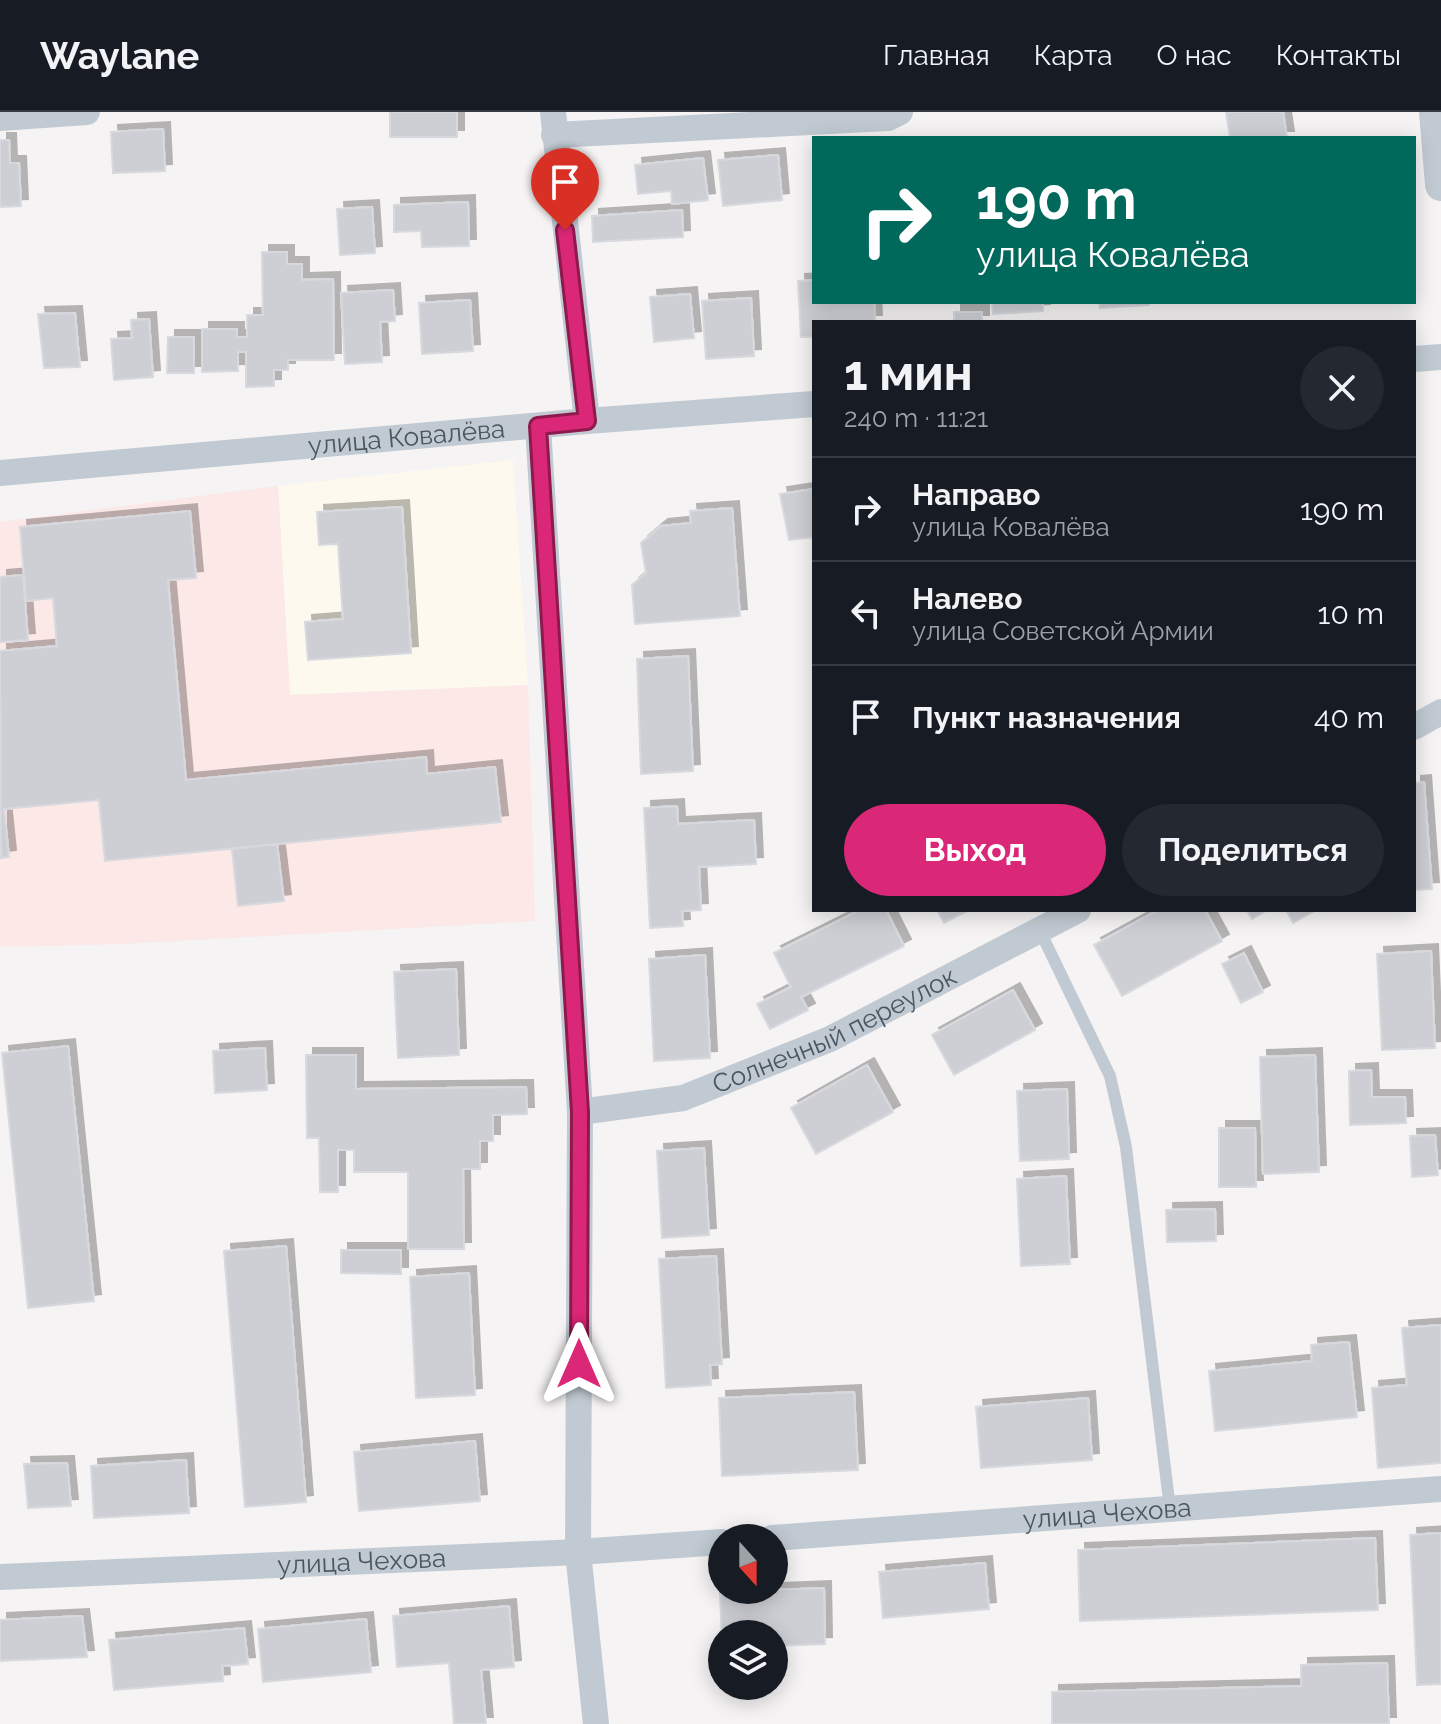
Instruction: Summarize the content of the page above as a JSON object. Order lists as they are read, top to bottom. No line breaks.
{"streets":{"street":["улица Ковалёва","Солнечный переулок","улица Чехова"]},"north":"bottom","page":{"header":"Waylane","nav":["Главная","Карта","О нас","Контакты"],"turn":["190 m","улица Ковалёва"],"heading":["1 мин","240 m · 11:21"],"list":[{"name":"Направо","note":"улица Ковалёва","value":"190 m"},{"name":"Налево","note":"улица Советской Армии","value":"10 m"},{"name":"Пункт назначения","value":"40 m"}],"buttons":["Выход","Поделиться"]}}
